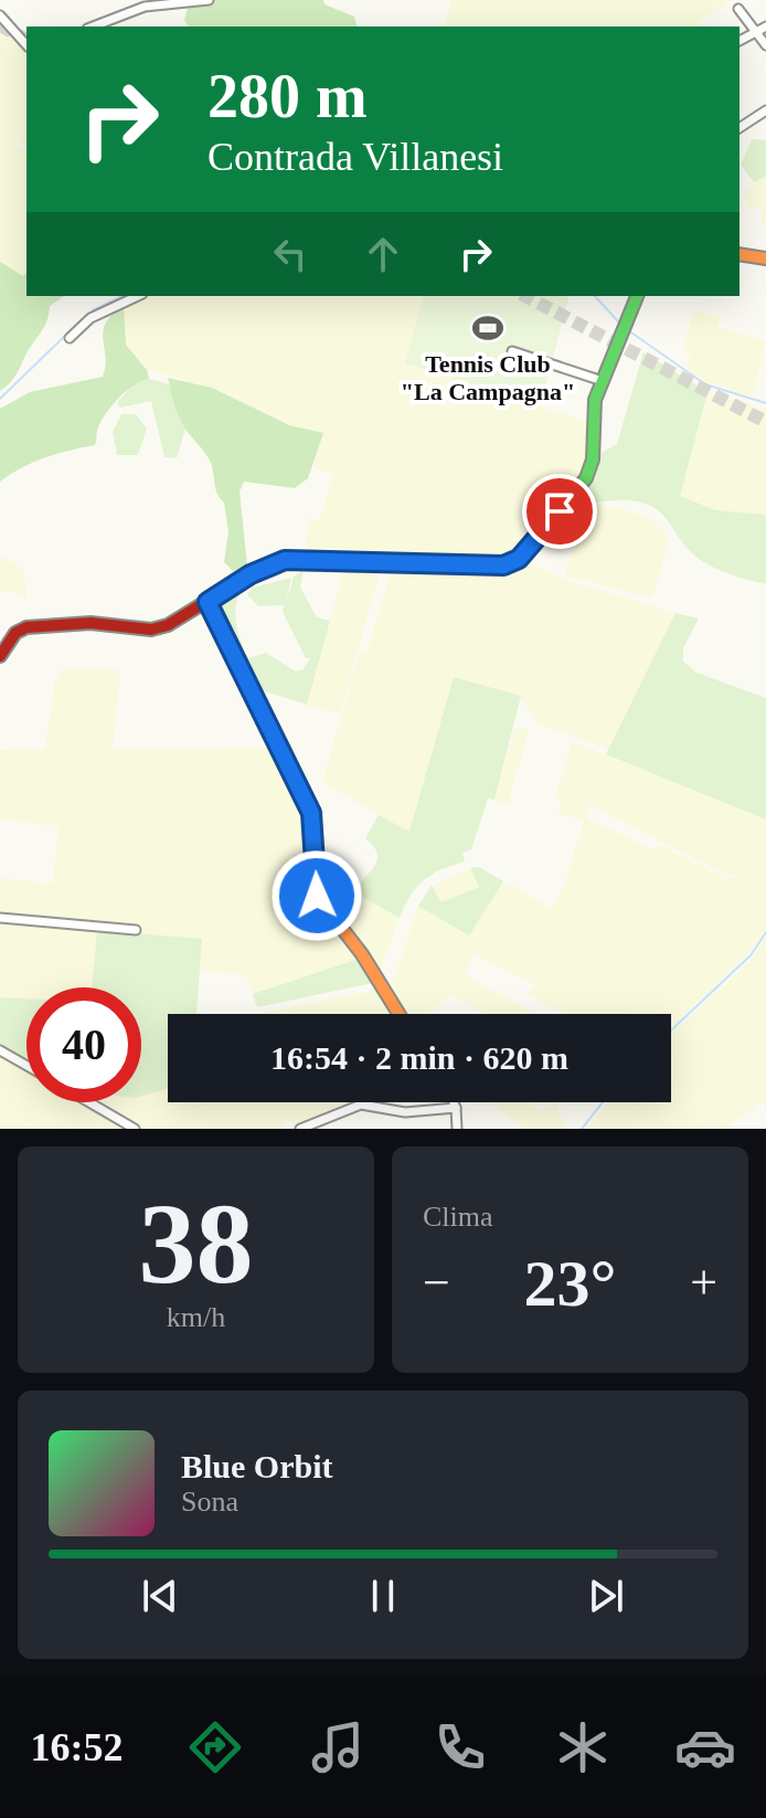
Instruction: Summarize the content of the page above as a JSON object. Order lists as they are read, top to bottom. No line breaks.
{"places":{"sports":["Tennis Club \"La Campagna\""]},"page":{"turn":["280 m","Contrada Villanesi"],"limit":"40","trip":"16:54 · 2 min · 620 m","tile":[["38","km/h"],"Clima"],"heat":["−","23°","+"],"song":["Blue Orbit","Sona"],"tabs":"16:52"}}
